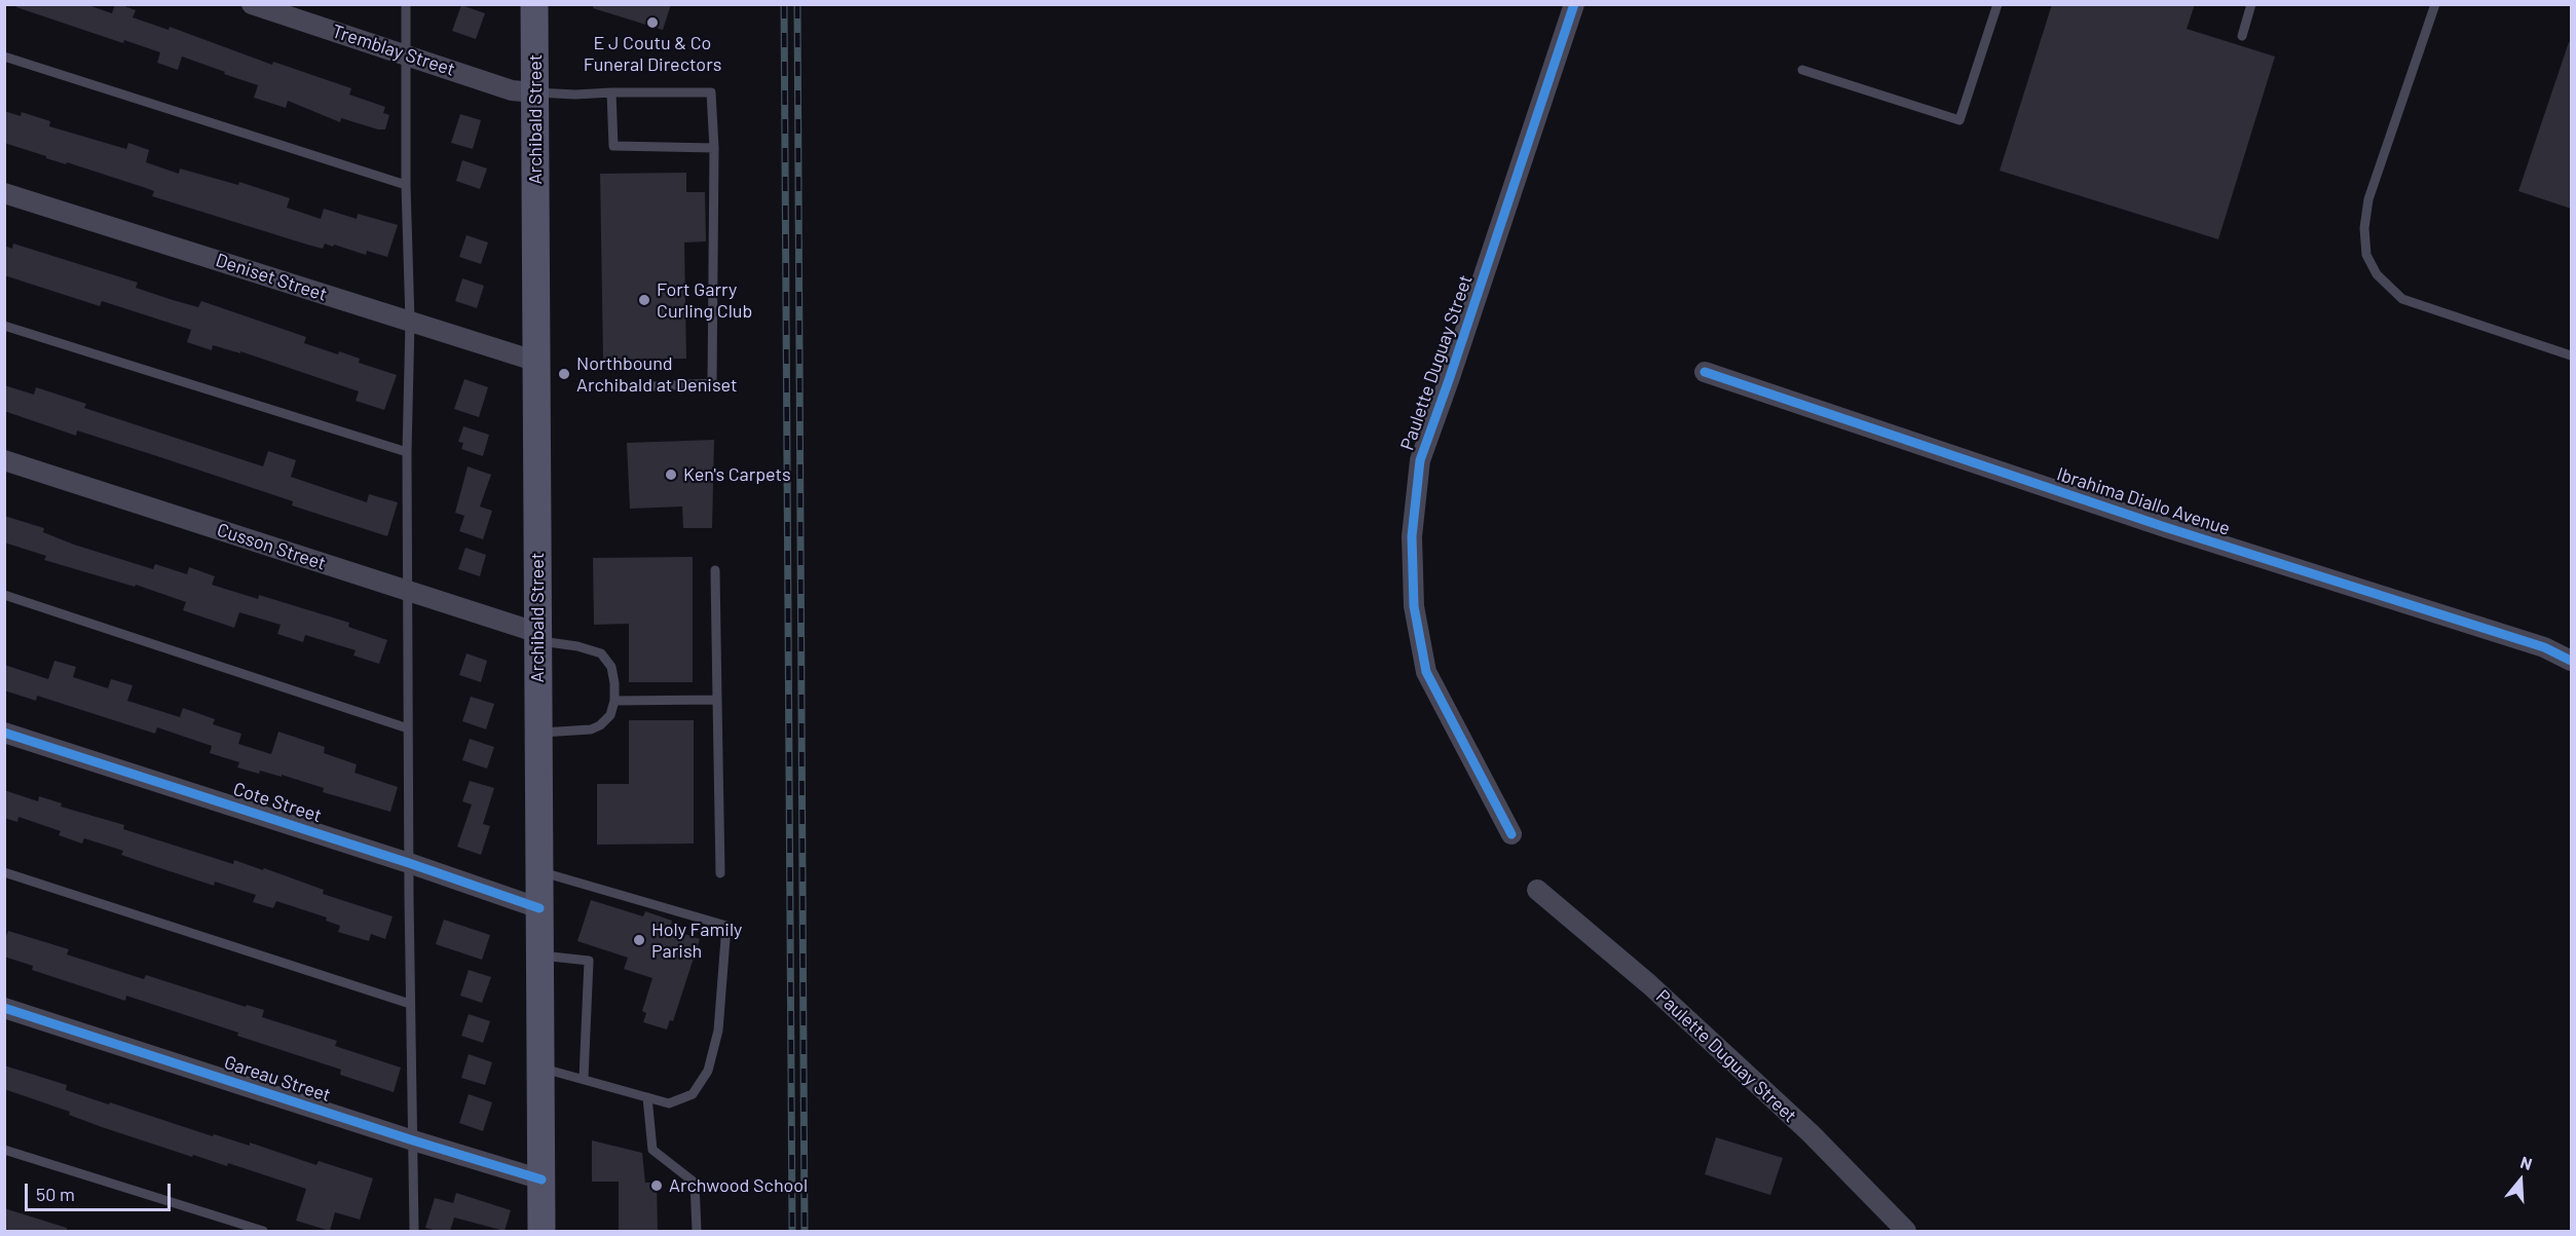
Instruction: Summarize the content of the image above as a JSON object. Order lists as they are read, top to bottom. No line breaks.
{"streets":{"main road":["Archibald Street"],"street":["Tremblay Street","Deniset Street","Paulette Duguay Street","Ibrahima Diallo Avenue","Cusson Street","Cote Street","Gareau Street"]},"crossings":[["Tremblay Street","Archibald Street"],["Archibald Street","Deniset Street"],["Archibald Street","Cusson Street"],["Archibald Street","Cote Street"],["Archibald Street","Gareau Street"]],"places":["E J Coutu & Co Funeral Directors","Fort Garry Curling Club","Northbound Archibald at Deniset","Ken's Carpets","Holy Family Parish","Archwood School"],"scale_bar":"50 m","north":"top"}
